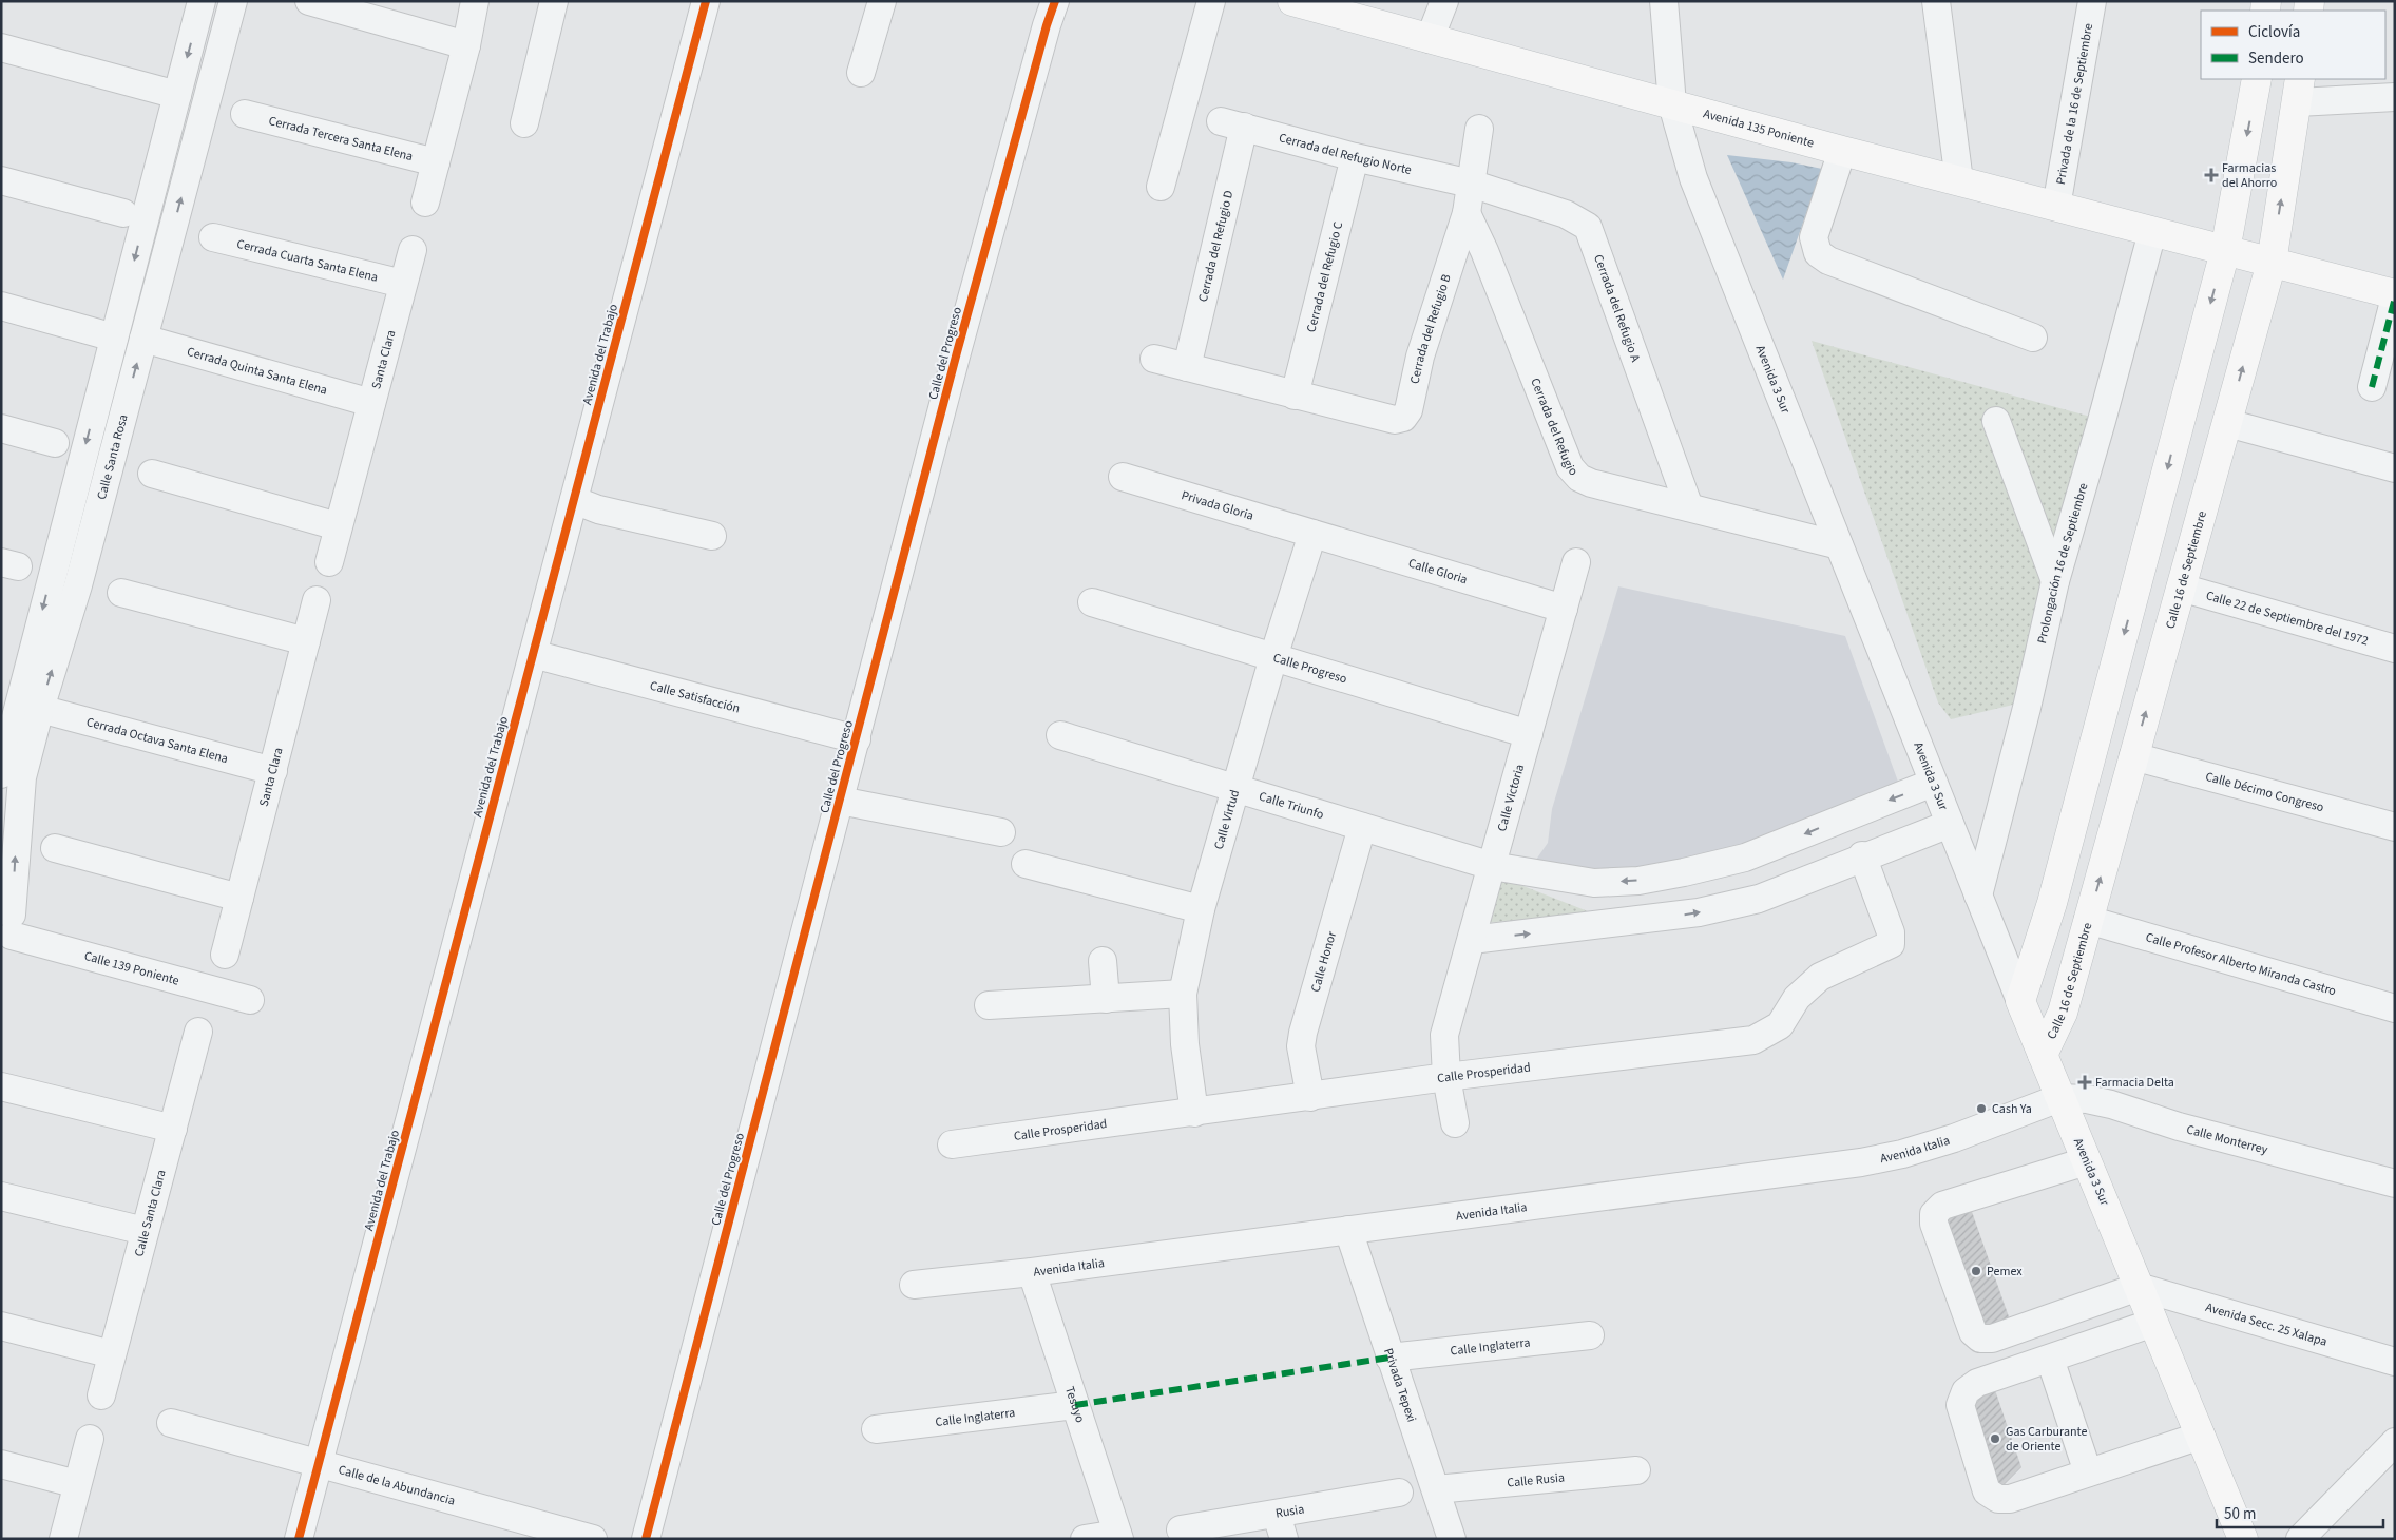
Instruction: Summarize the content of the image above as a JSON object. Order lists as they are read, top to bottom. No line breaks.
{"streets":{"main road":["Avenida 135 Poniente","Avenida 3 Sur","Calle 16 de Septiembre"],"street":["Privada de la 16 de Septiembre","Cerrada Tercera Santa Elena","Cerrada del Refugio Norte","Cerrada del Refugio D","Cerrada Cuarta Santa Elena","Cerrada del Refugio C","Cerrada del Refugio A","Cerrada del Refugio B","Calle del Progreso","Avenida del Trabajo","Santa Clara","Cerrada Quinta Santa Elena","Cerrada del Refugio","Calle Santa Rosa","Privada Gloria","Prolongación 16 de Septiembre","Calle Gloria","Calle 22 de Septiembre del 1972","Calle Progreso","Calle Satisfacción","Cerrada Octava Santa Elena","Calle Décimo Congreso","Calle Victoria","Calle Triunfo","Calle Virtud","Calle Honor","Calle Profesor Alberto Miranda Castro","Calle 139 Poniente","Calle Prosperidad","Calle Monterrey","Avenida Italia","Calle Santa Clara","Avenida Secc. 25 Xalapa","Calle Inglaterra","Privada Tepexi","Tesuyo","Calle Rusia","Calle de la Abundancia","Rusia"]},"crossings":[["Privada de la 16 de Septiembre","Avenida 135 Poniente"],["Avenida 135 Poniente","Avenida 3 Sur"],["Avenida 135 Poniente","Prolongación 16 de Septiembre"],["Avenida 135 Poniente","Calle 16 de Septiembre"],["Cerrada del Refugio Norte","Cerrada del Refugio D"],["Cerrada del Refugio Norte","Cerrada del Refugio C"],["Cerrada del Refugio Norte","Cerrada del Refugio A"],["Cerrada del Refugio Norte","Cerrada del Refugio B"],["Cerrada Cuarta Santa Elena","Santa Clara"],["Cerrada del Refugio C","Cerrada del Refugio B"],["Cerrada del Refugio A","Cerrada del Refugio B"],["Cerrada del Refugio A","Cerrada del Refugio"],["Cerrada del Refugio B","Cerrada del Refugio"],["Calle del Progreso","Calle Satisfacción"],["Avenida del Trabajo","Calle Satisfacción"],["Avenida del Trabajo","Calle de la Abundancia"],["Santa Clara","Cerrada Quinta Santa Elena"],["Santa Clara","Cerrada Octava Santa Elena"],["Cerrada Quinta Santa Elena","Calle Santa Rosa"],["Avenida 3 Sur","Cerrada del Refugio"],["Avenida 3 Sur","Prolongación 16 de Septiembre"],["Avenida 3 Sur","Calle 16 de Septiembre"],["Avenida 3 Sur","Calle Triunfo"],["Avenida 3 Sur","Calle Monterrey"],["Avenida 3 Sur","Avenida Italia"],["Avenida 3 Sur","Avenida Secc. 25 Xalapa"],["Calle Santa Rosa","Cerrada Octava Santa Elena"],["Calle Santa Rosa","Calle 139 Poniente"],["Privada Gloria","Calle Gloria"],["Privada Gloria","Calle Virtud"],["Calle 16 de Septiembre","Calle 22 de Septiembre del 1972"],["Calle 16 de Septiembre","Calle Décimo Congreso"],["Calle 16 de Septiembre","Calle Profesor Alberto Miranda Castro"],["Calle Gloria","Calle Victoria"],["Calle Gloria","Calle Virtud"],["Calle Progreso","Calle Victoria"],["Calle Progreso","Calle Virtud"],["Calle Victoria","Calle Triunfo"],["Calle Victoria","Calle Prosperidad"],["Calle Triunfo","Calle Virtud"],["Calle Triunfo","Calle Honor"],["Calle Virtud","Calle Prosperidad"],["Calle Honor","Calle Prosperidad"],["Calle Monterrey","Avenida Italia"],["Avenida Italia","Privada Tepexi"],["Avenida Italia","Tesuyo"],["Calle Inglaterra","Privada Tepexi"],["Calle Inglaterra","Tesuyo"],["Privada Tepexi","Calle Rusia"]],"places":{"health":["Farmacias del Ahorro","Farmacia Delta"],"other":["Cash Ya","Pemex","Gas Carburante de Oriente"]},"legend":["Ciclovía","Sendero"],"scale_bar":"50 m"}
